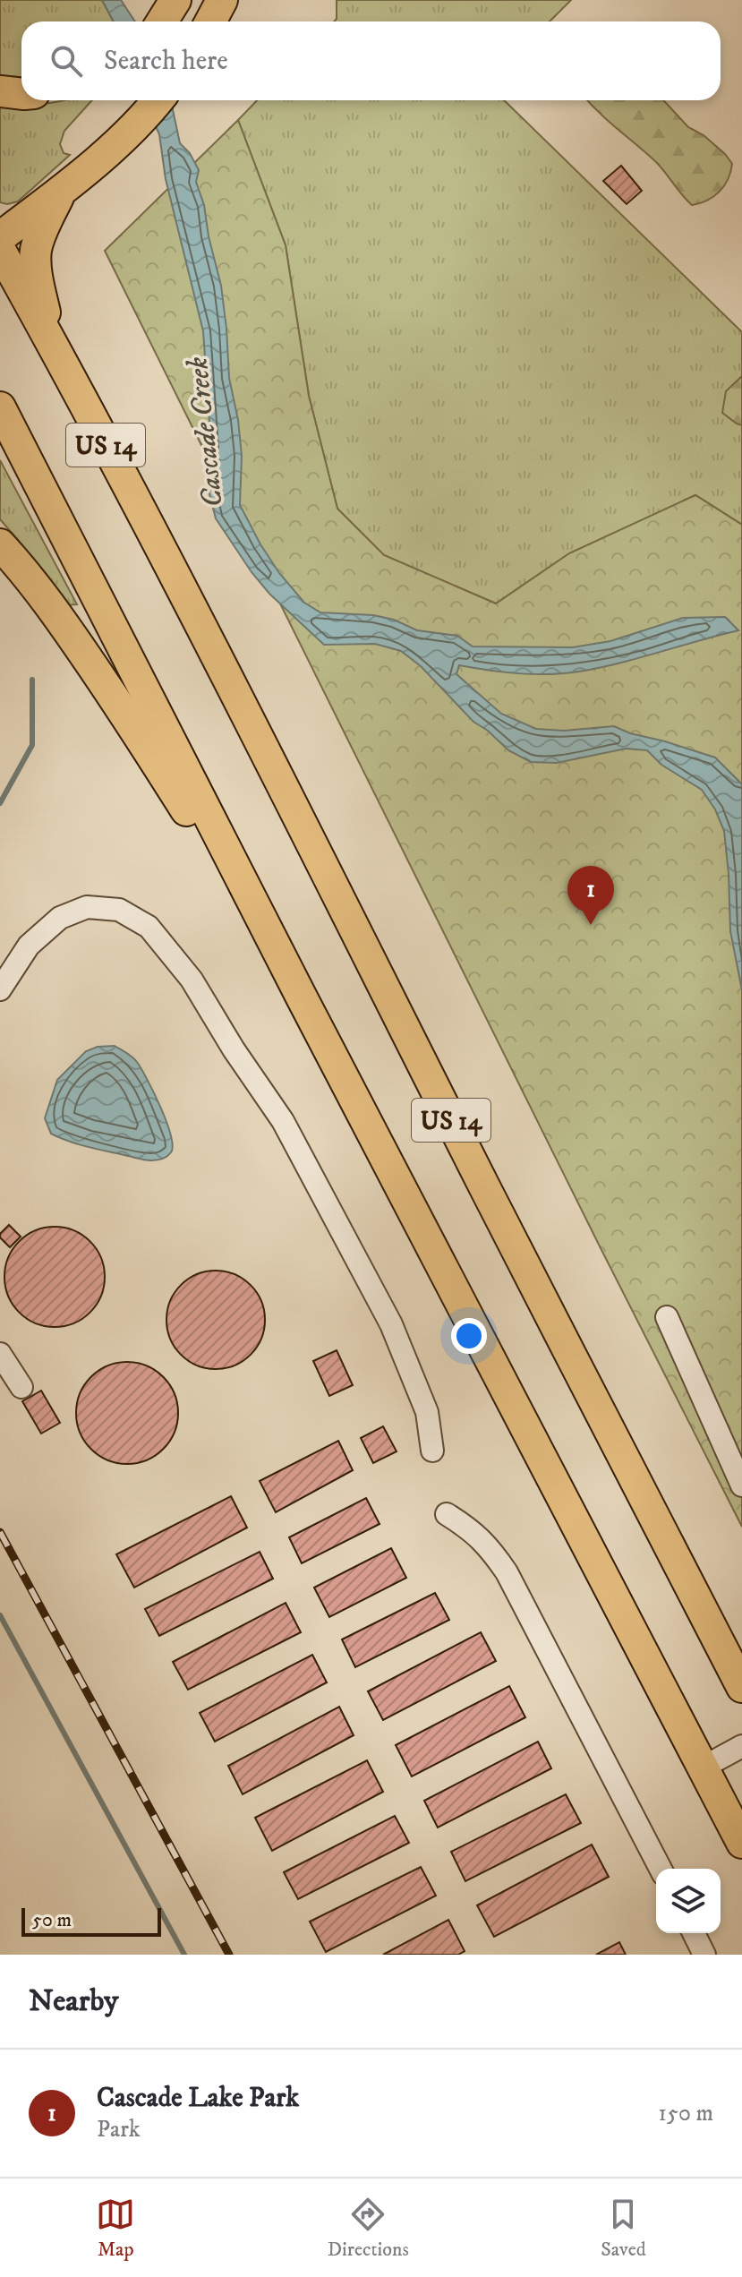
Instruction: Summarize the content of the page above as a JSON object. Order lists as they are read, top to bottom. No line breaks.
{"streets":{"highway":["US 14"]},"water":["Cascade Creek"],"scale_bar":"50 m","page":{"search":"Search here","pins":"1","scale":"50 m","heading":"Nearby","list":[{"mark":"1","name":"Cascade Lake Park","note":"Park","value":"150 m"}],"nav":["Map","Directions","Saved"]}}
